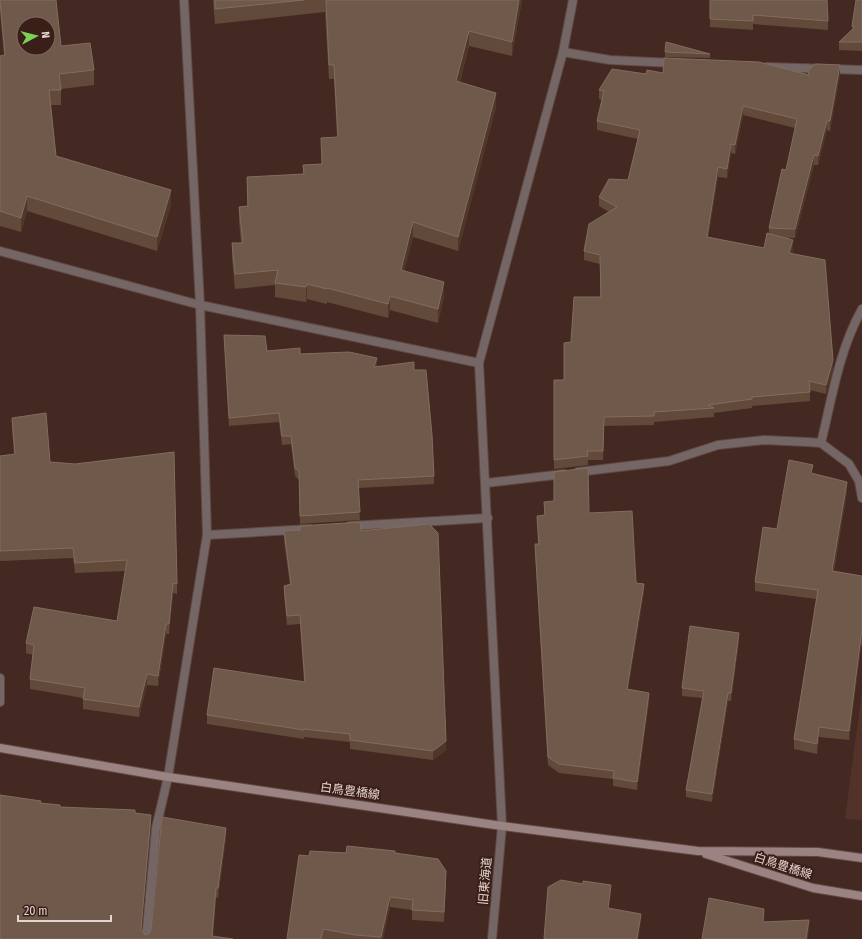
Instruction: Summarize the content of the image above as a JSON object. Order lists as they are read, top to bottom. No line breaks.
{"streets":{"main road":["白鳥豊橋線"],"street":["旧東海道"]},"crossings":[["白鳥豊橋線","旧東海道"]],"scale_bar":"20 m","north":"right"}
